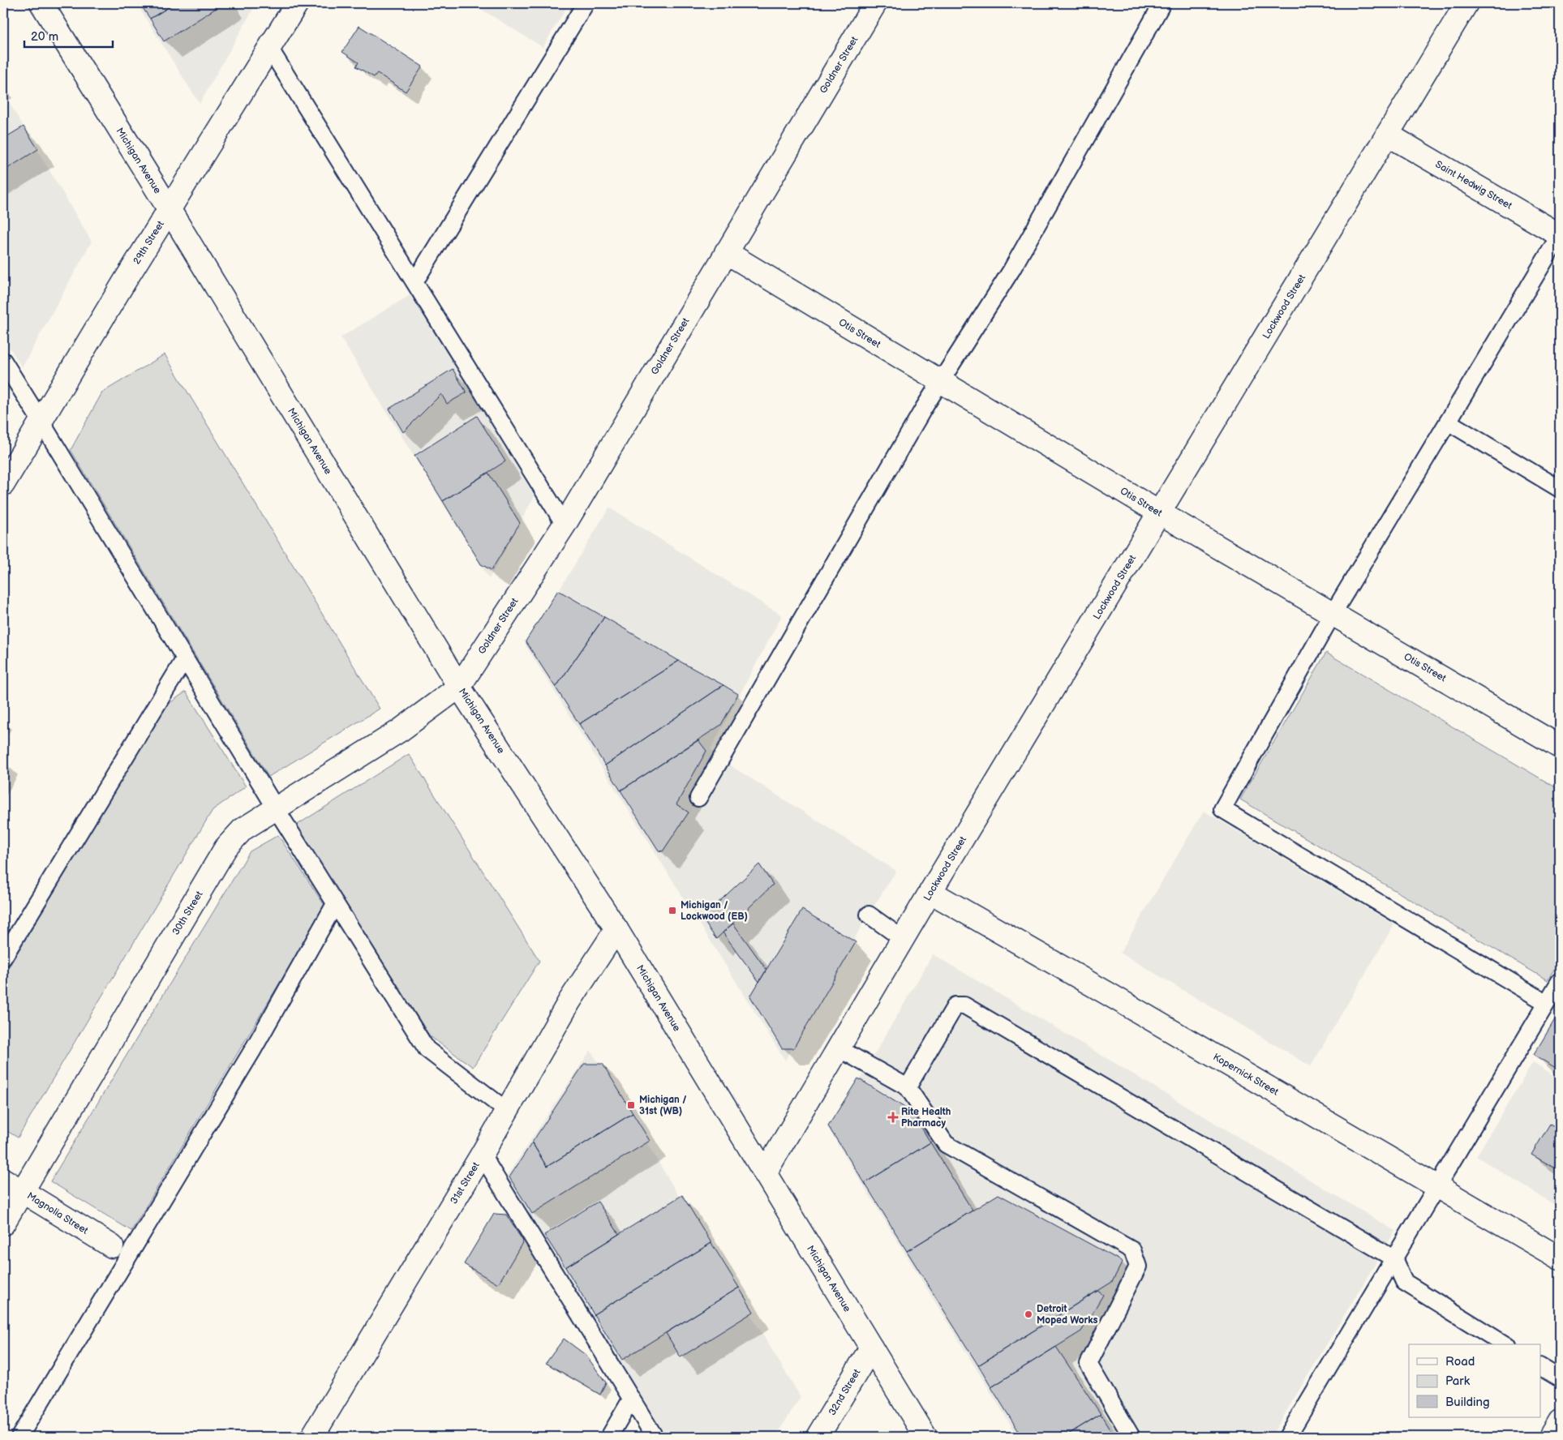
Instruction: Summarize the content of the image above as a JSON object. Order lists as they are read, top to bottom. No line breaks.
{"streets":{"street":["Goldner Street","Michigan Avenue","Saint Hedwig Street","29th Street","Lockwood Street","Otis Street","30th Street","Kopernick Street","31st Street","Magnolia Street","32nd Street"]},"crossings":[["Goldner Street","Michigan Avenue"],["Goldner Street","Otis Street"],["Goldner Street","30th Street"],["Michigan Avenue","29th Street"],["Michigan Avenue","Lockwood Street"],["Michigan Avenue","30th Street"],["Michigan Avenue","31st Street"],["Michigan Avenue","32nd Street"],["Saint Hedwig Street","Lockwood Street"],["Lockwood Street","Otis Street"],["Lockwood Street","Kopernick Street"],["30th Street","Magnolia Street"]],"places":{"transit":["Michigan / Lockwood (EB)","Michigan / 31st (WB)"],"health":["Rite Health Pharmacy"],"other":["Detroit Moped Works"]},"legend":["Road","Park","Building"],"scale_bar":"20 m"}
